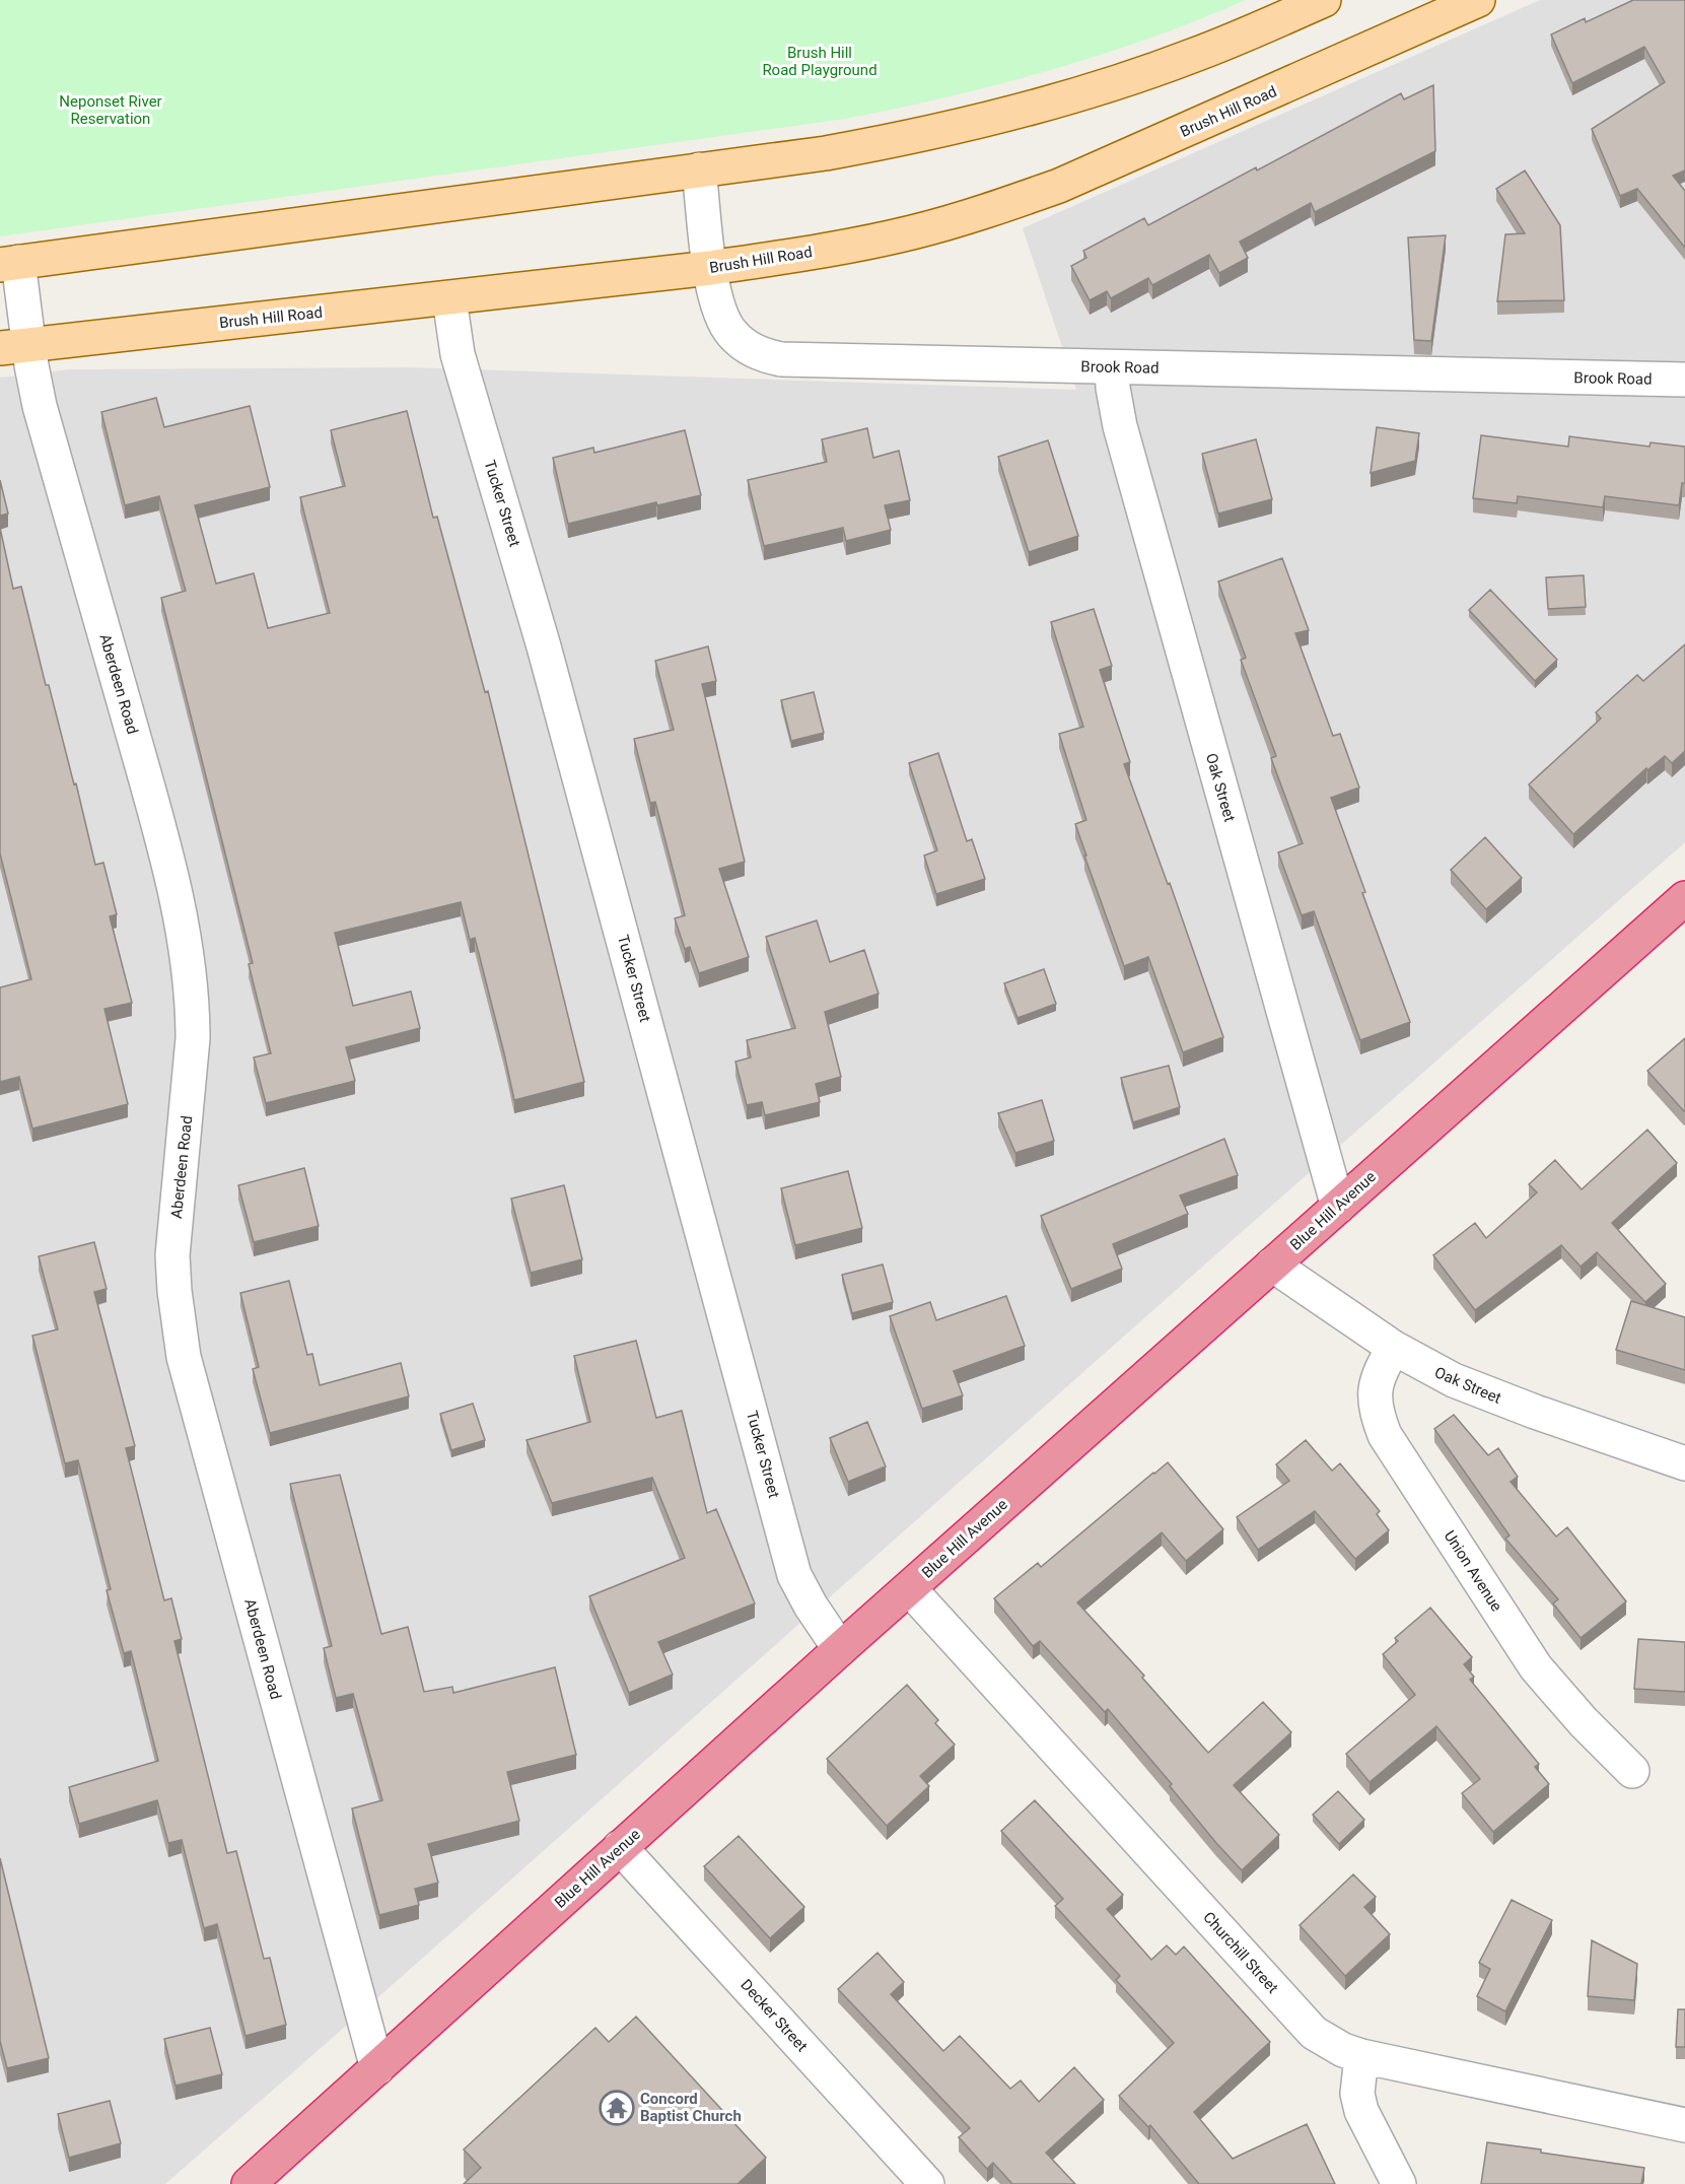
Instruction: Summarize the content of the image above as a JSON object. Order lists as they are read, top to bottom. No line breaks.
{"streets":{"highway":["Blue Hill Avenue"],"main road":["Brush Hill Road"],"street":["Brook Road","Tucker Street","Aberdeen Road","Oak Street","Union Avenue","Churchill Street","Decker Street"]},"crossings":[["Brush Hill Road","Brook Road"],["Brush Hill Road","Tucker Street"],["Brush Hill Road","Aberdeen Road"],["Brook Road","Oak Street"],["Tucker Street","Blue Hill Avenue"],["Aberdeen Road","Blue Hill Avenue"],["Oak Street","Blue Hill Avenue"],["Oak Street","Union Avenue"],["Blue Hill Avenue","Churchill Street"],["Blue Hill Avenue","Decker Street"]],"parks":["Brush Hill Road Playground","Neponset River Reservation"],"places":{"temple":["Concord Baptist Church"]}}
